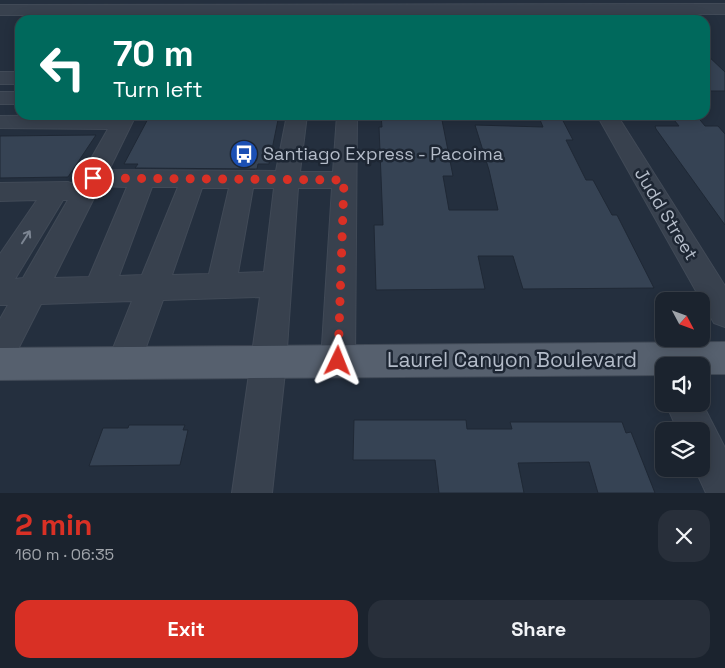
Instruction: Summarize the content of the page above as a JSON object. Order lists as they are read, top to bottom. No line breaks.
{"streets":{"main road":["Laurel Canyon Boulevard"],"street":["Judd Street"]},"places":{"bus stop":["Santiago Express - Pacoima"]},"north":"bottom right","page":{"turn":["70 m","Turn left"],"heading":["2 min","160 m · 06:35"],"buttons":["Exit","Share"]}}
